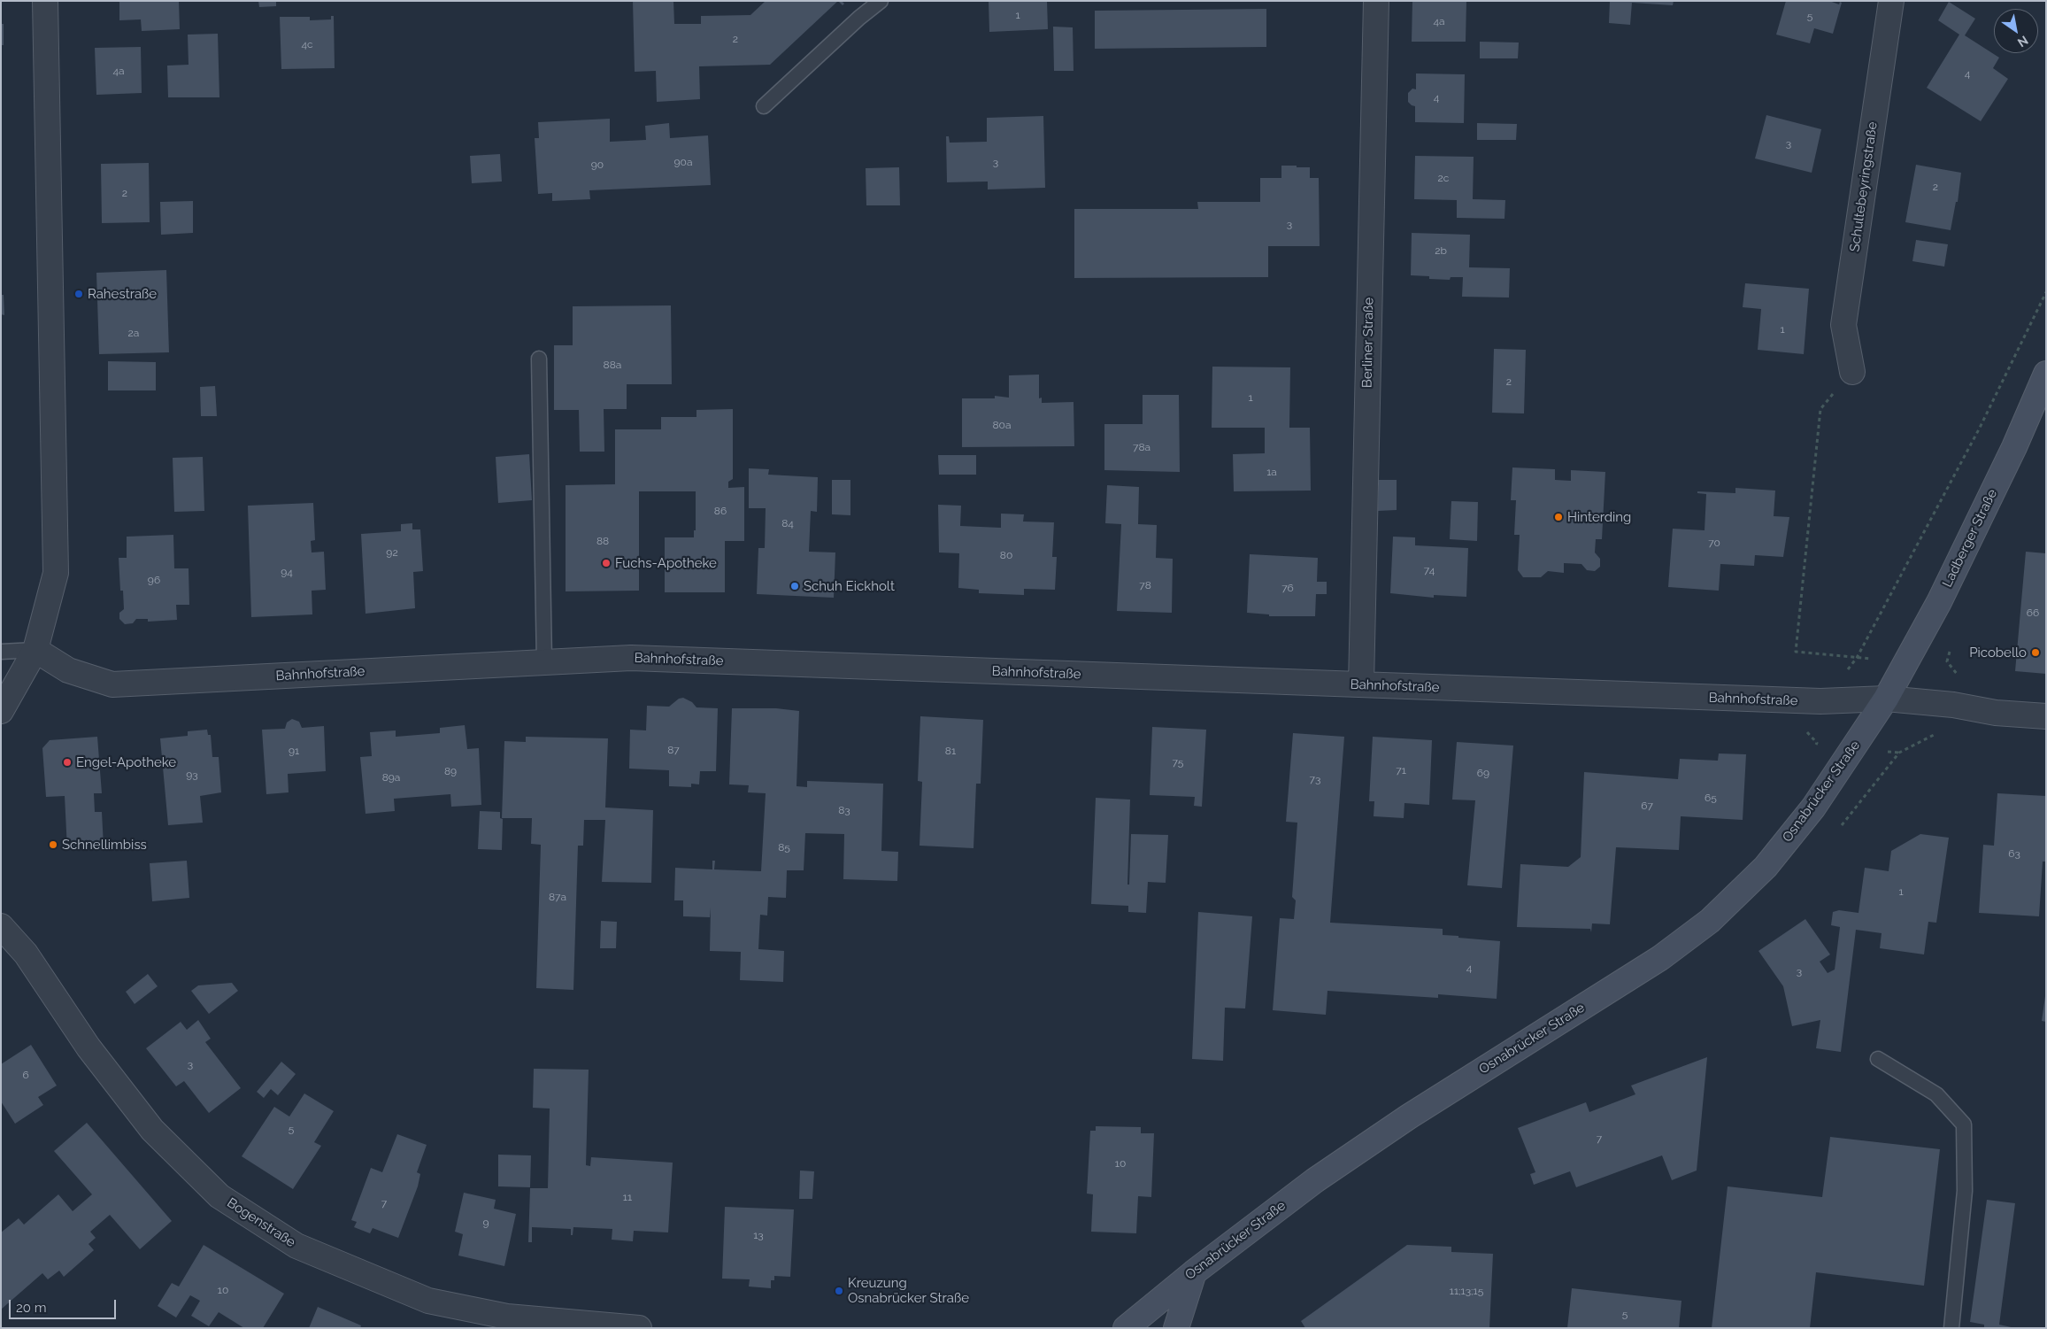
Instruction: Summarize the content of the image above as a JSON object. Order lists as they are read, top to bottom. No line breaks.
{"streets":{"main road":["Ladberger Straße","Osnabrücker Straße"],"street":["Schultebeyringstraße","Berliner Straße","Bahnhofstraße","Bogenstraße"]},"crossings":[["Berliner Straße","Bahnhofstraße"],["Ladberger Straße","Bahnhofstraße"],["Ladberger Straße","Osnabrücker Straße"],["Bahnhofstraße","Osnabrücker Straße"]],"places":["Rahestraße","Hinterding","Fuchs-Apotheke","Schuh Eickholt","Picobello","Engel-Apotheke","Schnellimbiss","Kreuzung Osnabrücker Straße"],"house_numbers":["1","5","4a","2","4c","4a","4","4","3","90a","3","90","2c","2","2","3","2b","1","2a","88a","2","1","80a","78a","1a","86","84","88","70","92","80","74","94","96","78","76","66","87","91","81","75","71","89","69","93","89a","73","65","67","83","85","63","1","87a","4","3","3","6","5","7","10","11","7","9","13","10","11;13;15","5"],"scale_bar":"20 m","north":"bottom right"}
